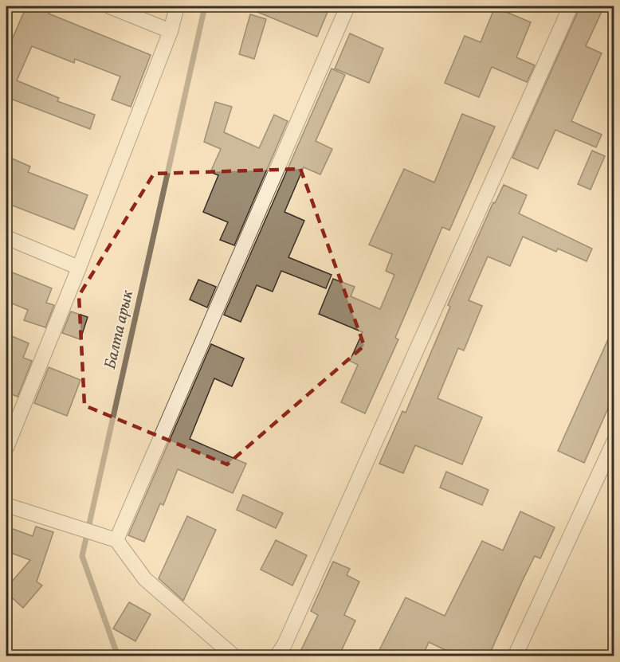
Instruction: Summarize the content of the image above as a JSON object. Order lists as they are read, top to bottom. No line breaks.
{"water":["Балта арык"]}
